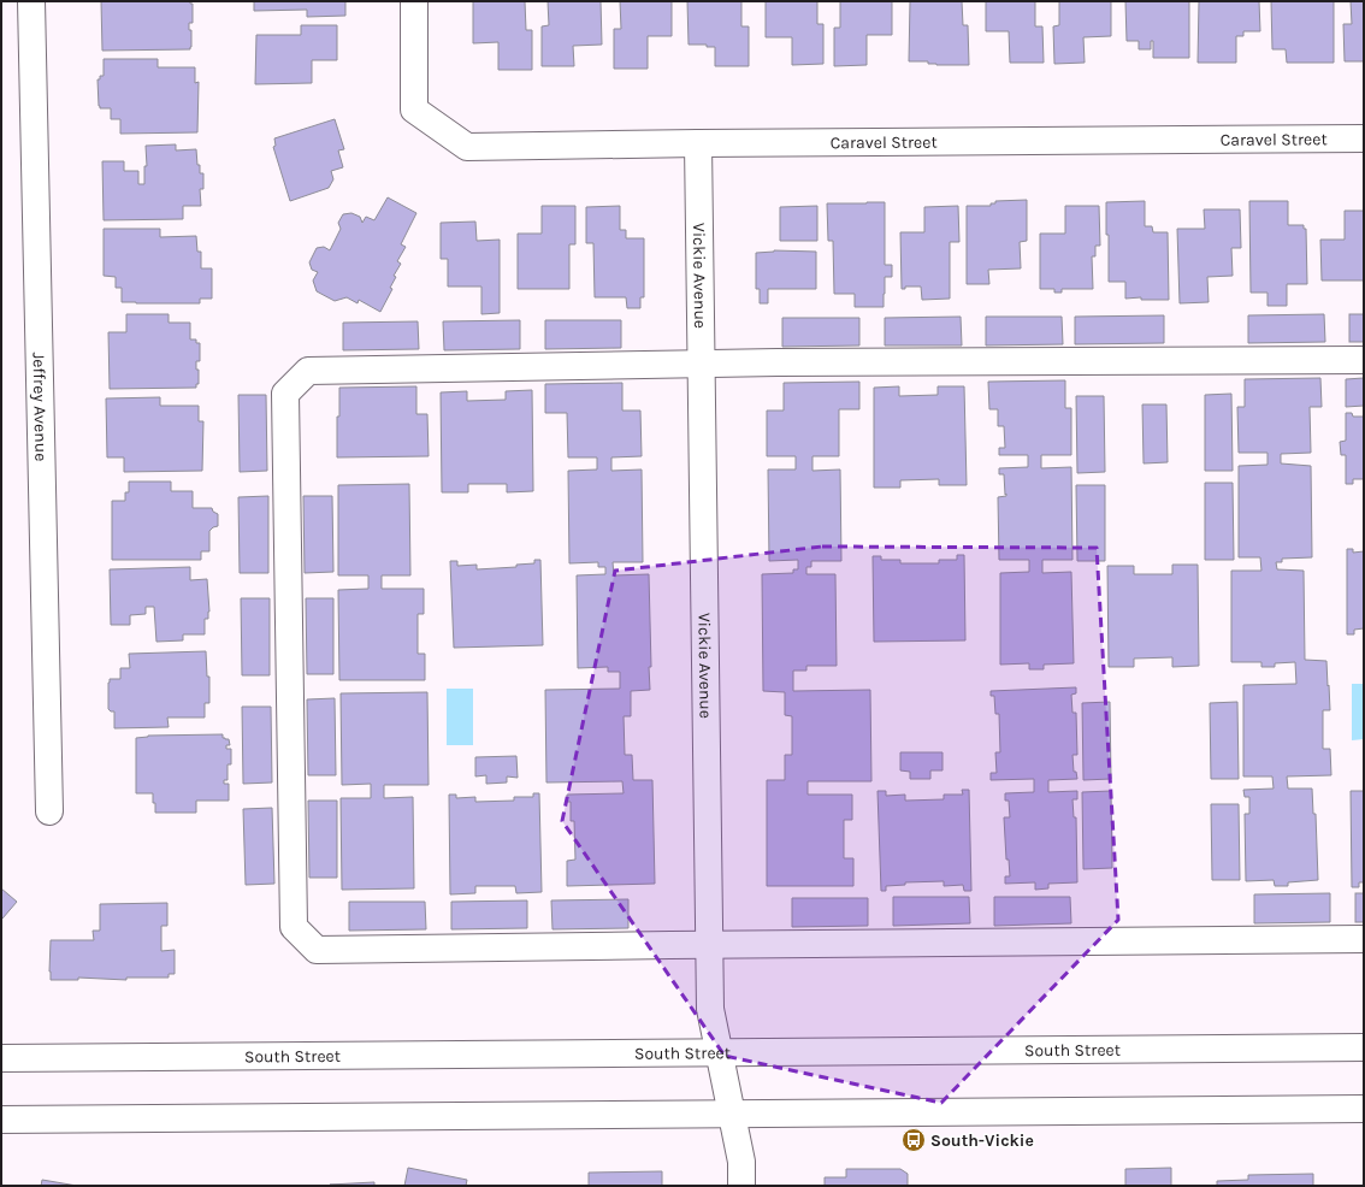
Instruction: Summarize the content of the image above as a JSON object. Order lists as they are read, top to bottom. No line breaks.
{"streets":{"street":["Caravel Street","Vickie Avenue","Jeffrey Avenue","South Street"]},"crossings":[["Caravel Street","Vickie Avenue"],["Vickie Avenue","South Street"]],"places":{"bus stop":["South-Vickie"]}}
